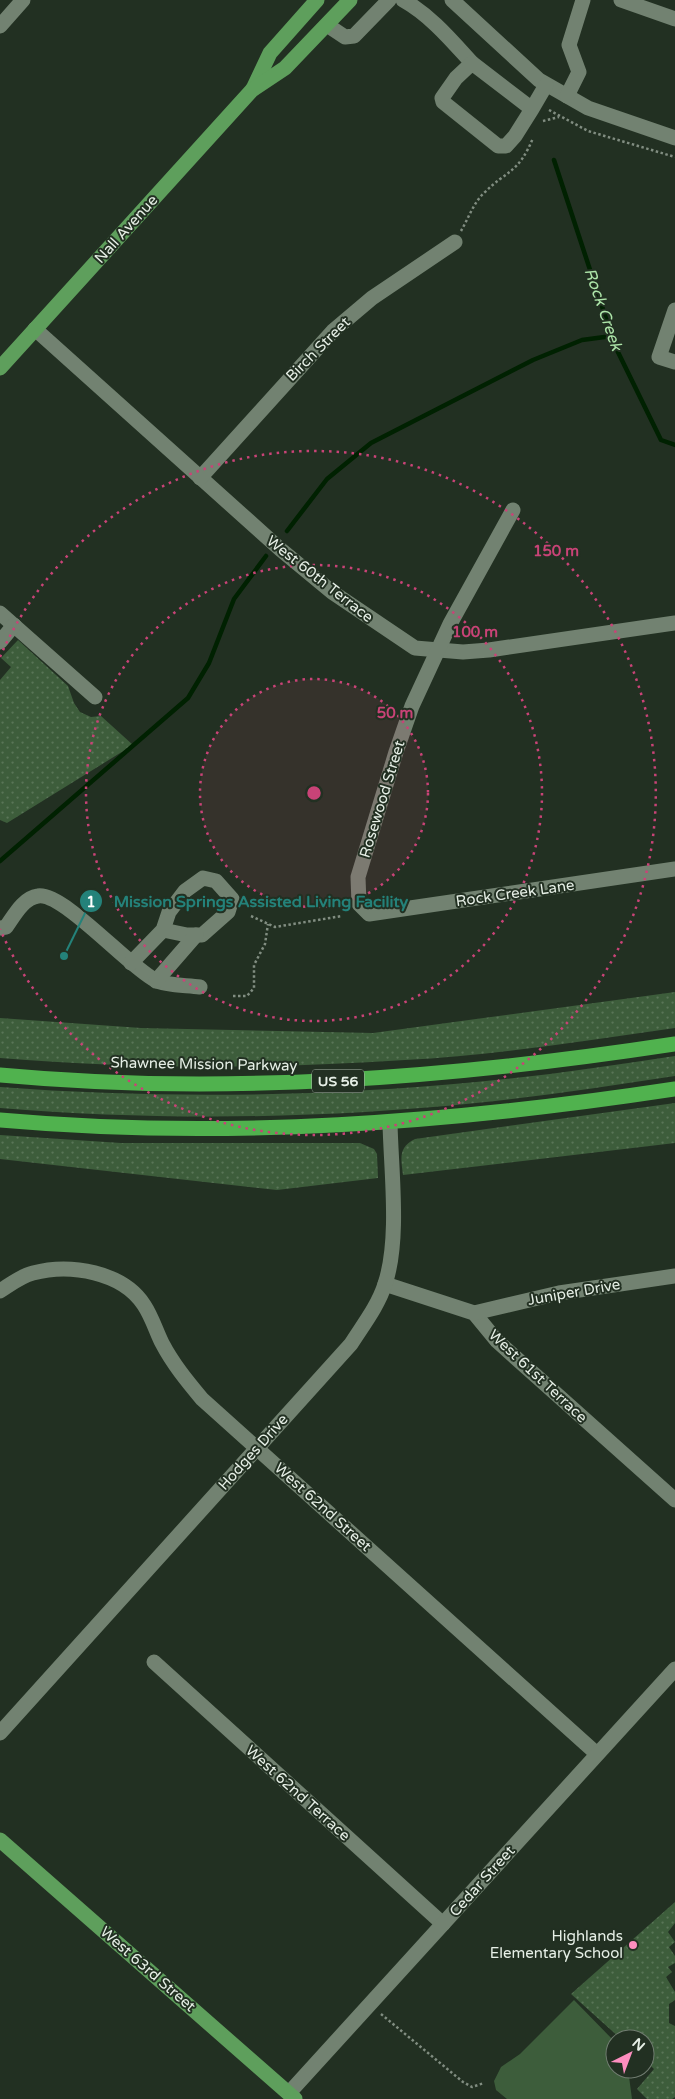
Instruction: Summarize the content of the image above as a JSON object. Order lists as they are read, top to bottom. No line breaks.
{"streets":{"highway":["Shawnee Mission Parkway","US 56"],"main road":["Nall Avenue","West 63rd Street"],"street":["Birch Street","West 60th Terrace","Rosewood Street","Rock Creek Lane","Juniper Drive","West 61st Terrace","Hodges Drive","West 62nd Street","West 62nd Terrace","Cedar Street"]},"crossings":[["Nall Avenue","West 60th Terrace"],["Birch Street","West 60th Terrace"],["West 60th Terrace","Rosewood Street"],["Rosewood Street","Rock Creek Lane"],["Juniper Drive","West 61st Terrace"],["Hodges Drive","West 62nd Street"],["West 62nd Street","Cedar Street"],["West 62nd Terrace","Cedar Street"],["Cedar Street","West 63rd Street"]],"water":["Rock Creek"],"places":["Mission Springs Assisted Living Facility","Highlands Elementary School"],"north":"top right","rings":["150 m","100 m","50 m"]}
